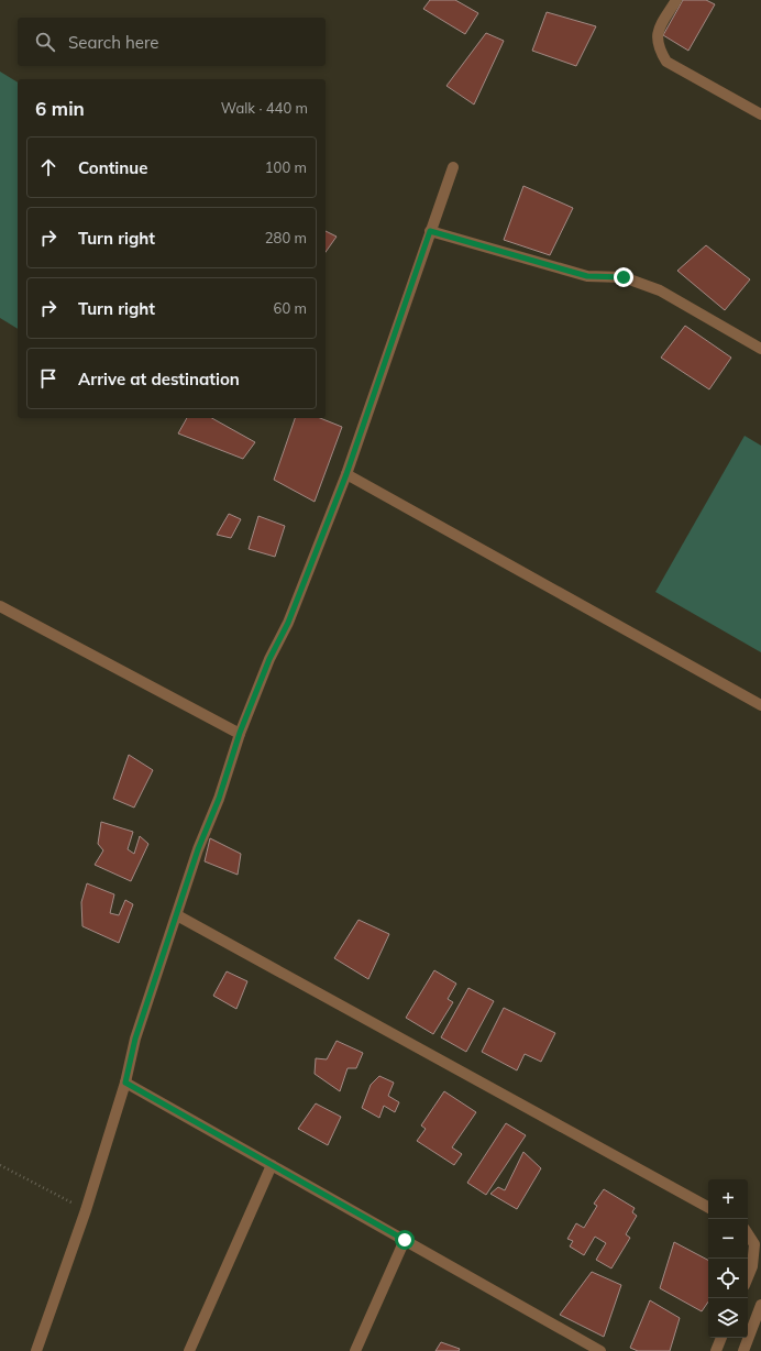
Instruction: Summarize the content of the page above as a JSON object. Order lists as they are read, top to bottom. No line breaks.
{"page":{"search":"Search here","heading":["6 min","Walk · 440 m"],"list":[["Continue","100 m"],["Turn right","280 m"],["Turn right","60 m"],"Arrive at destination"],"map_buttons":["+","−"]}}
